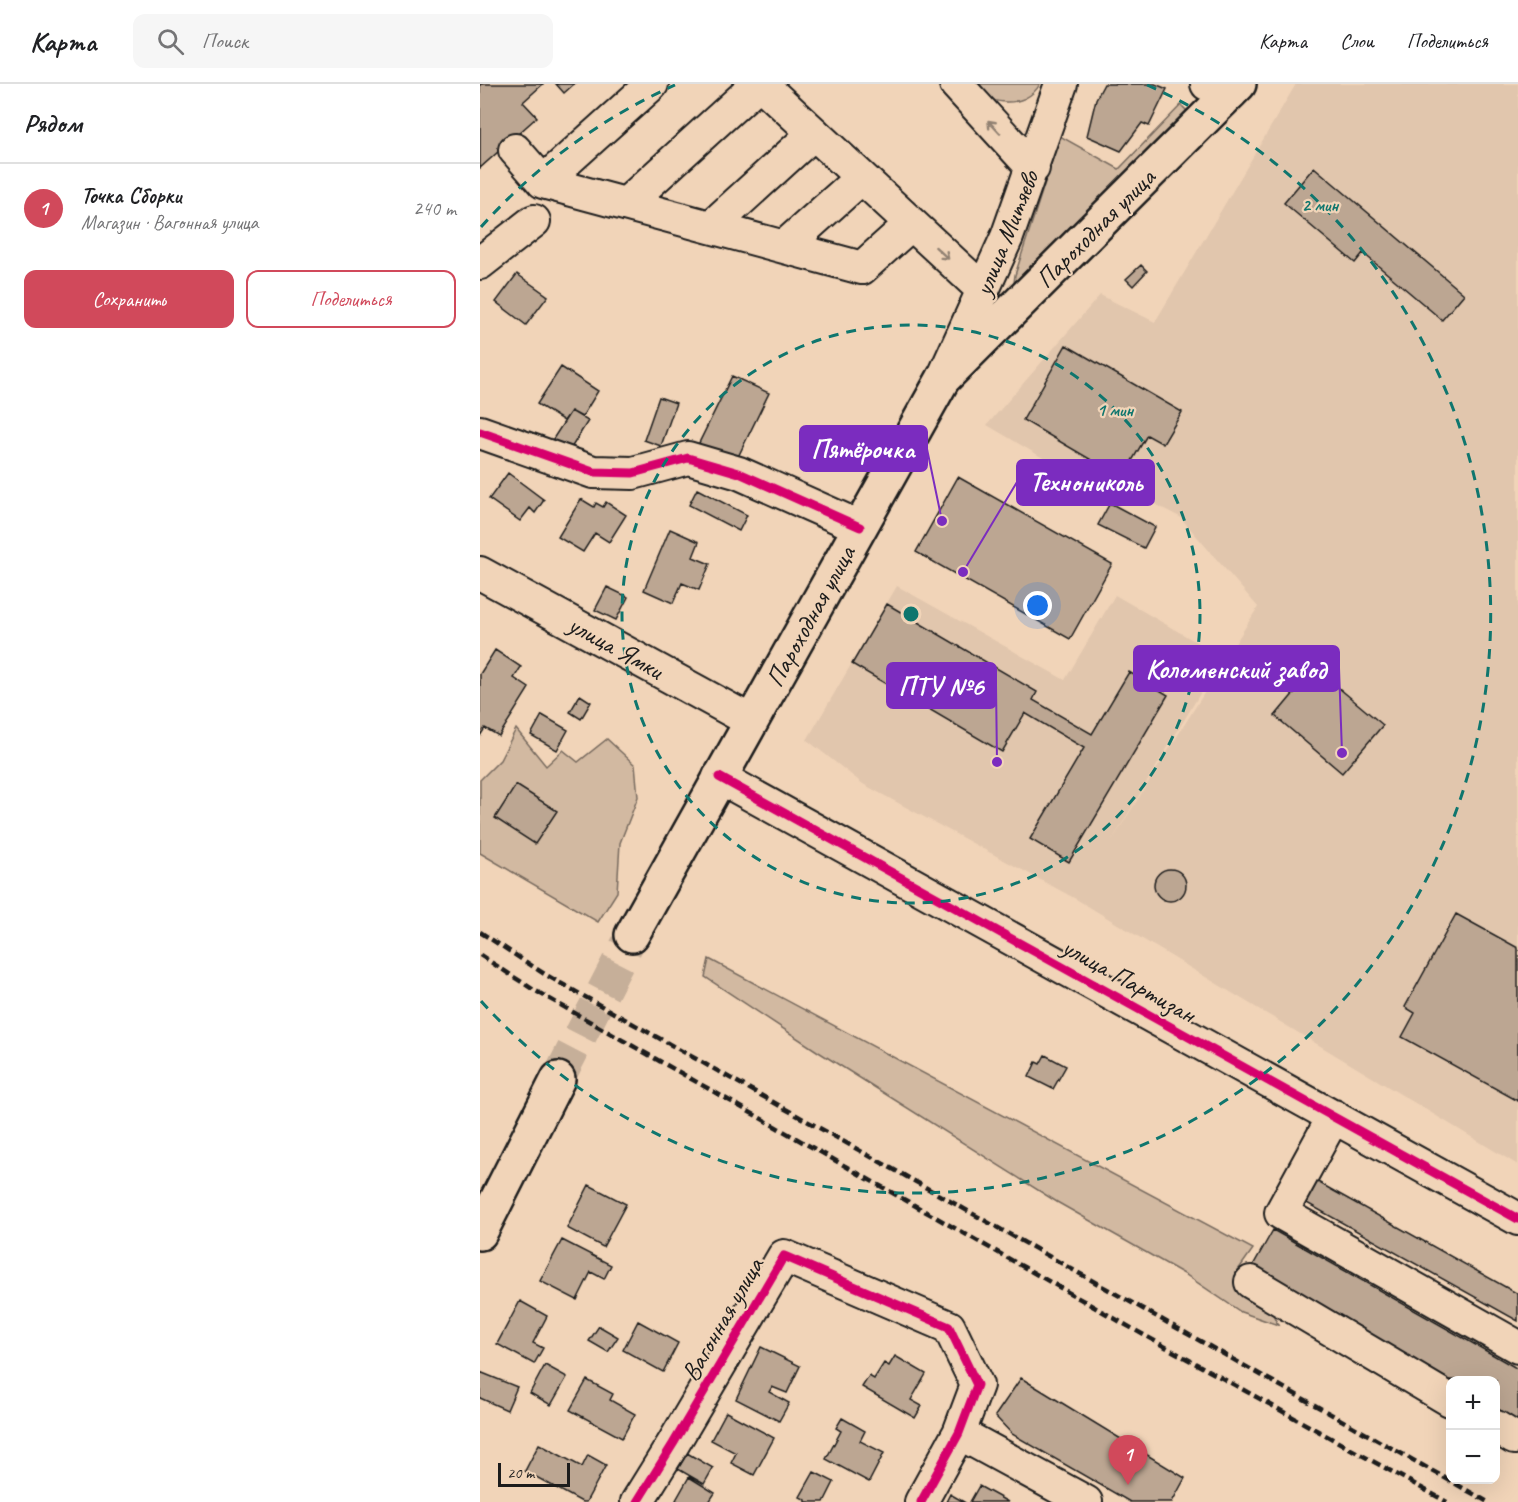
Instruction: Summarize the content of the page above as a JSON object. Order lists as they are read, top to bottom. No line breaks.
{"streets":{"main road":["Пароходная улица"],"street":["улица Митяево","улица Ямки","улица Партизан","Вагонная улица"]},"crossings":[["Пароходная улица","улица Митяево"],["Пароходная улица","улица Ямки"],["Пароходная улица","улица Партизан"]],"places":["Пятёрочка","Технониколь","Коломенский завод","ПТУ №6"],"scale_bar":"20 m","page":{"header":"Карта","search":"Поиск","nav":["Карта","Слои","Поделиться"],"heading":"Рядом","list":[{"mark":"1","name":"Точка Сборки","note":"Магазин · Вагонная улица","value":"240 m"}],"buttons":["Сохранить","Поделиться"],"map_buttons":["+","−"],"pins":"1","scale":"20 m"},"rings":["2 мин","1 мин"]}
